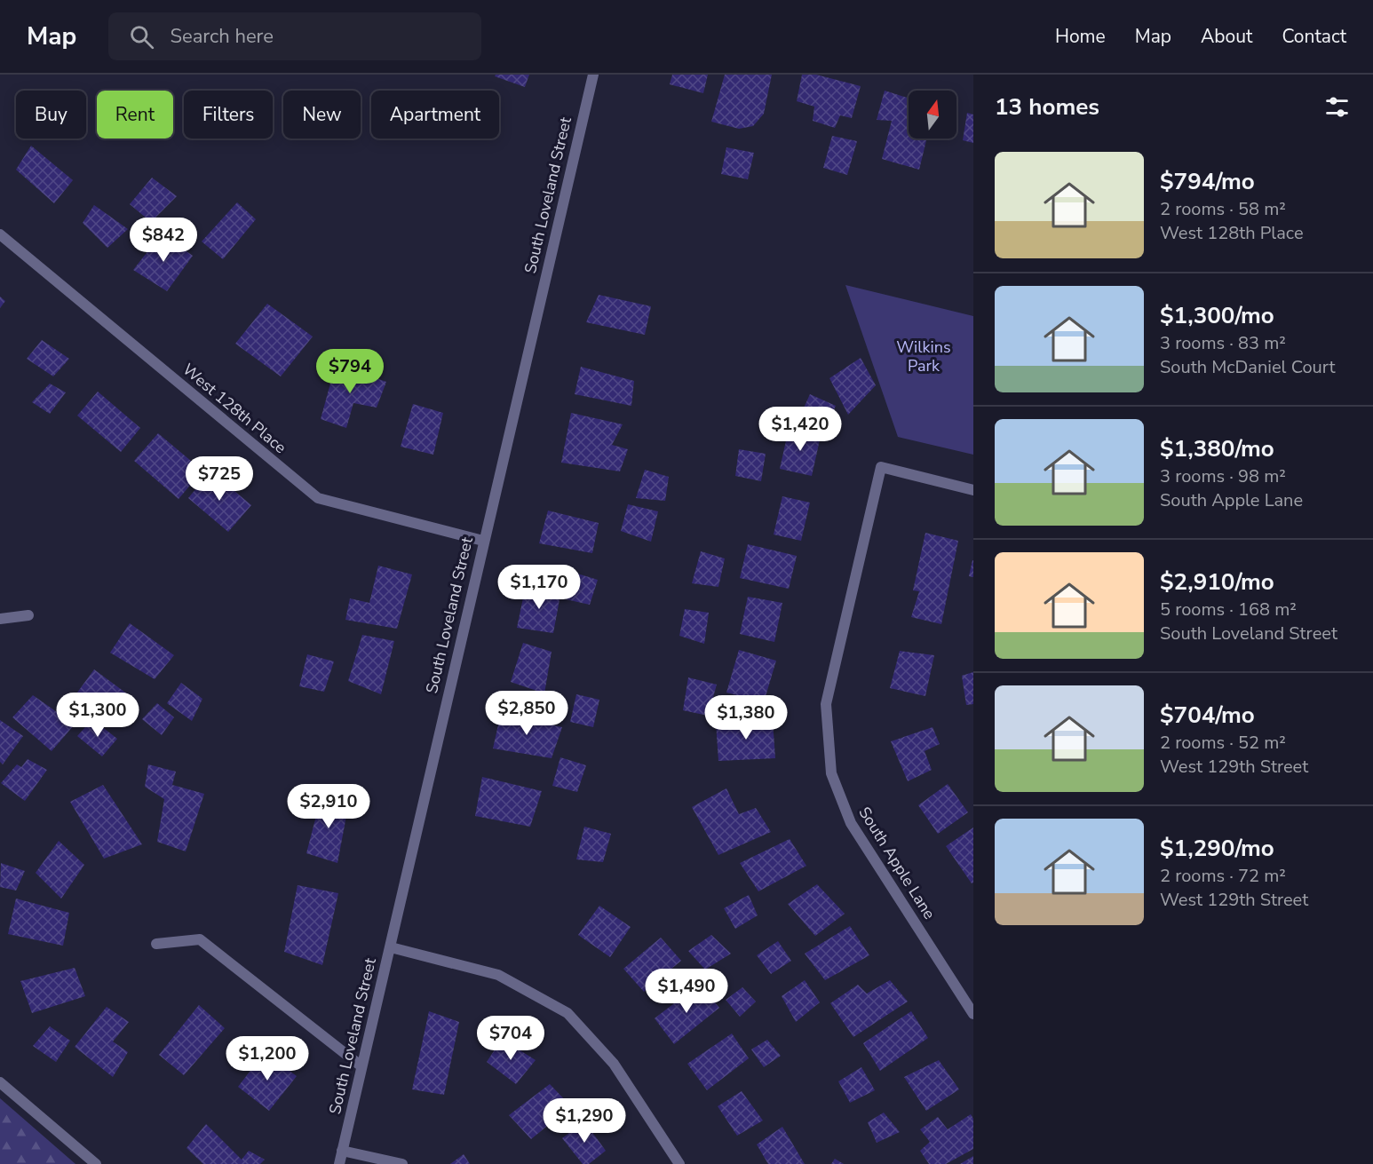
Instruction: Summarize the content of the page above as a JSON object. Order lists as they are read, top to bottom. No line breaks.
{"streets":{"street":["South Loveland Street","West 128th Place","South Apple Lane"]},"crossings":[["South Loveland Street","West 128th Place"]],"parks":["Wilkins Park"],"north":"top","page":{"header":"Map","search":"Search here","nav":["Home","Map","About","Contact"],"heading":"13 homes","chip":["Buy","Rent","Filters","New","Apartment"],"list":[{"name":"$794/mo","note":"2 rooms · 58 m² · West 128th Place"},{"name":"$1,300/mo","note":"3 rooms · 83 m² · South McDaniel Court"},{"name":"$1,380/mo","note":"3 rooms · 98 m² · South Apple Lane"},{"name":"$2,910/mo","note":"5 rooms · 168 m² · South Loveland Street"},{"name":"$704/mo","note":"2 rooms · 52 m² · West 129th Street"},{"name":"$1,290/mo","note":"2 rooms · 72 m² · West 129th Street"}],"price":["$842","$794","$1,420","$725","$1,170","$2,850","$1,300","$1,380","$2,910","$1,490","$704","$1,200","$1,290"]}}
